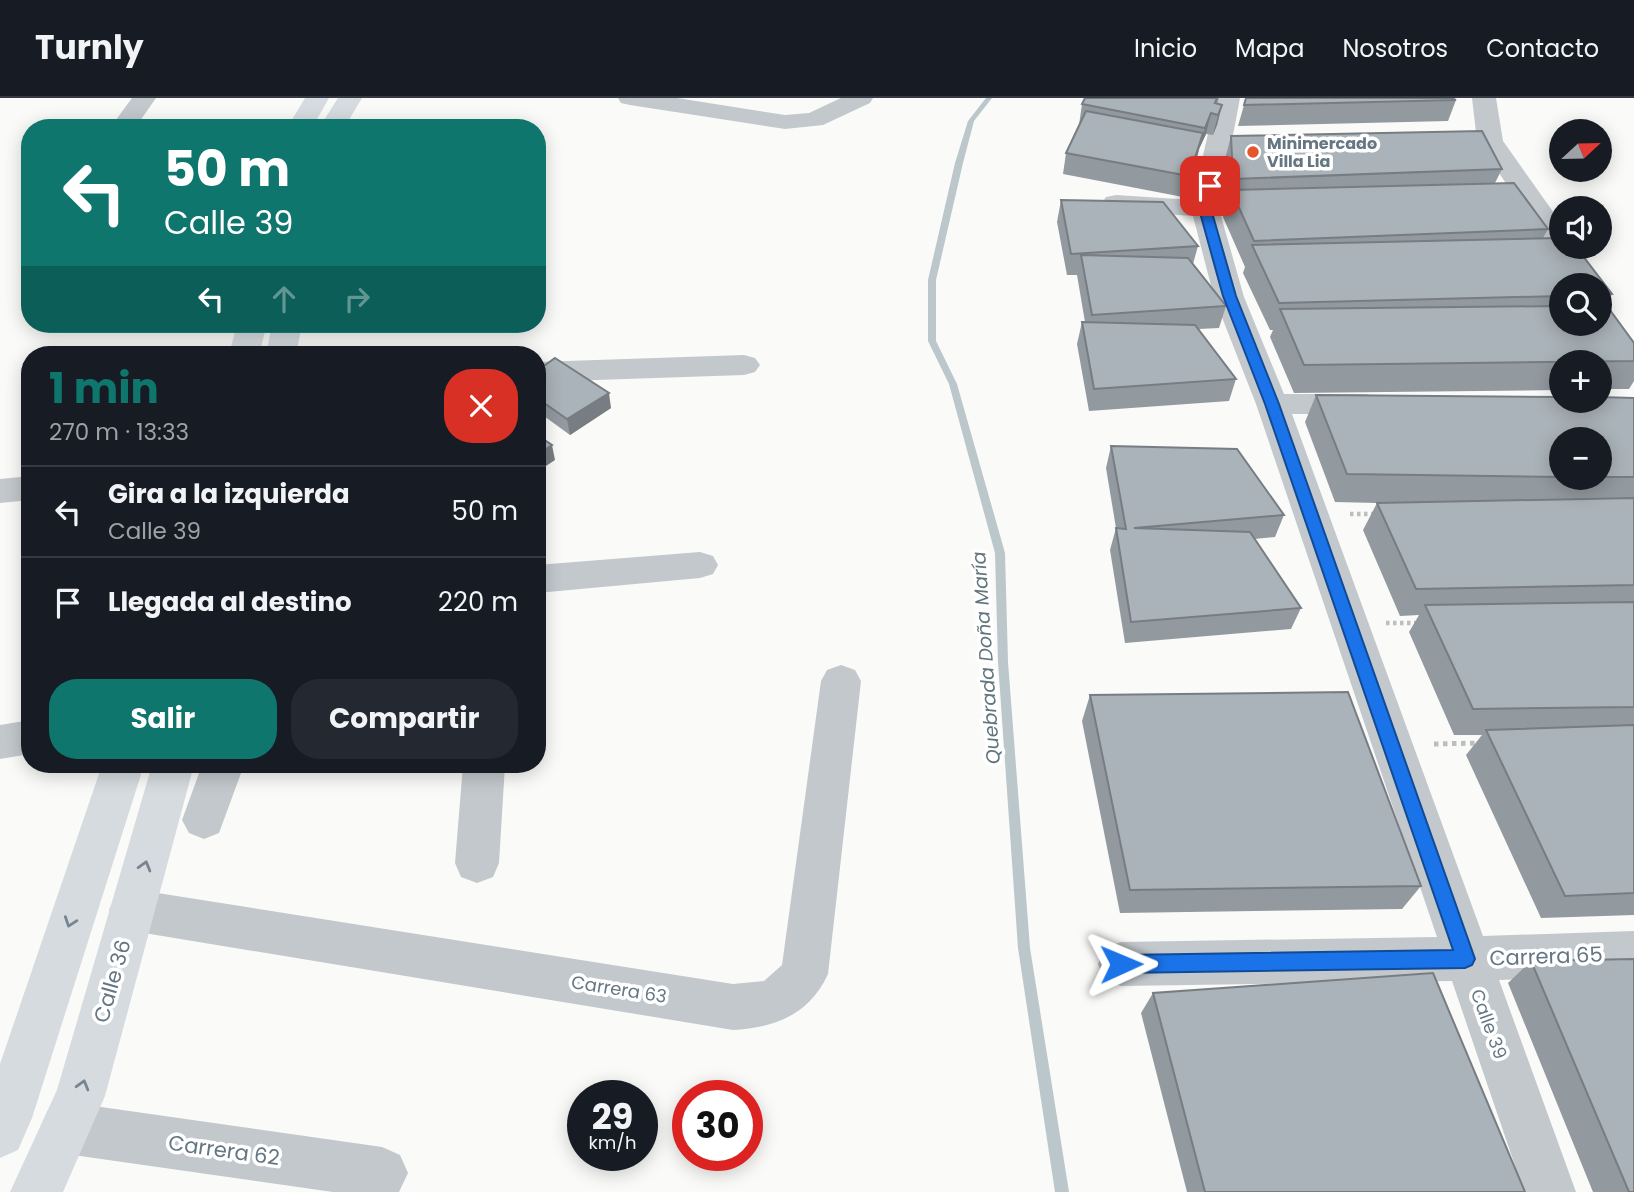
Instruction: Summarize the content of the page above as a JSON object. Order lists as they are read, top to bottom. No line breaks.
{"streets":{"main road":["Calle 36"],"street":["Carrera 65","Carrera 63","Calle 39","Carrera 62"]},"crossings":[["Carrera 65","Calle 39"],["Calle 36","Carrera 63"],["Calle 36","Carrera 62"]],"water":["Quebrada Doña María"],"places":["Minimercado Villa Lia"],"north":"right","page":{"header":"Turnly","nav":["Inicio","Mapa","Nosotros","Contacto"],"map_buttons":["+","−"],"turn":["50 m","Calle 39"],"heading":["1 min","270 m · 13:33"],"list":[{"name":"Gira a la izquierda","note":"Calle 39","value":"50 m"},{"name":"Llegada al destino","value":"220 m"}],"buttons":["Salir","Compartir"],"speed":"29 km/h","limit":"30"}}
